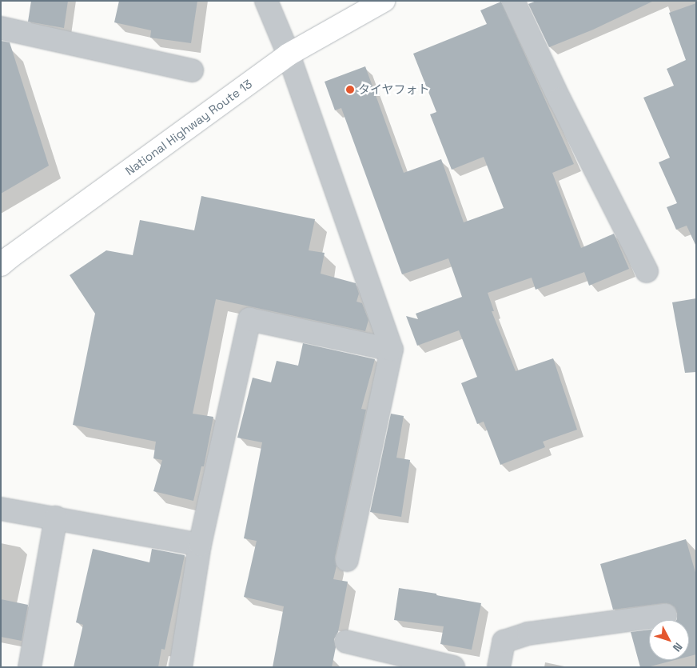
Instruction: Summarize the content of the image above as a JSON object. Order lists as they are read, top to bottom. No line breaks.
{"streets":{"highway":["National Highway Route 13"]},"places":["タイヤフォト"],"north":"bottom right"}
